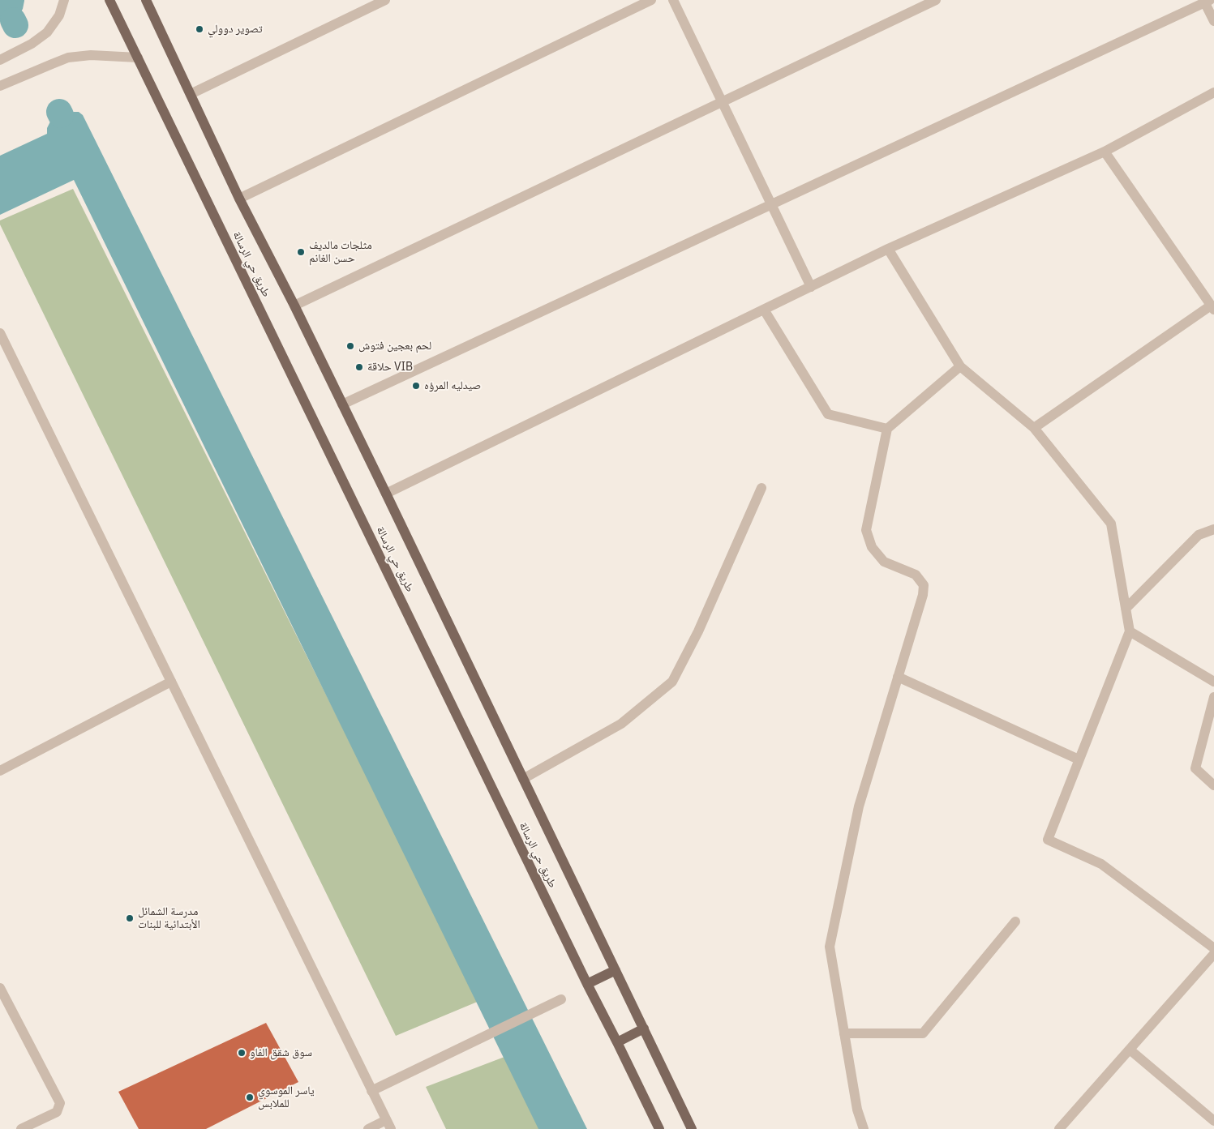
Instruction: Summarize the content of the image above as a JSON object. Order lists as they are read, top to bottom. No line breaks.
{"streets":{"main road":["طريق حي الرسالة"]},"places":["تصوير دوولي","مثلجات مالديف حسن الغانم","لحم بعجين فتوش","حلاقة VIB","صيدليه المرؤه","مدرسة الشمائل الأبتدائية للبنات","سوق شقق الفاو","ياسر الموسوي للملابس"]}
